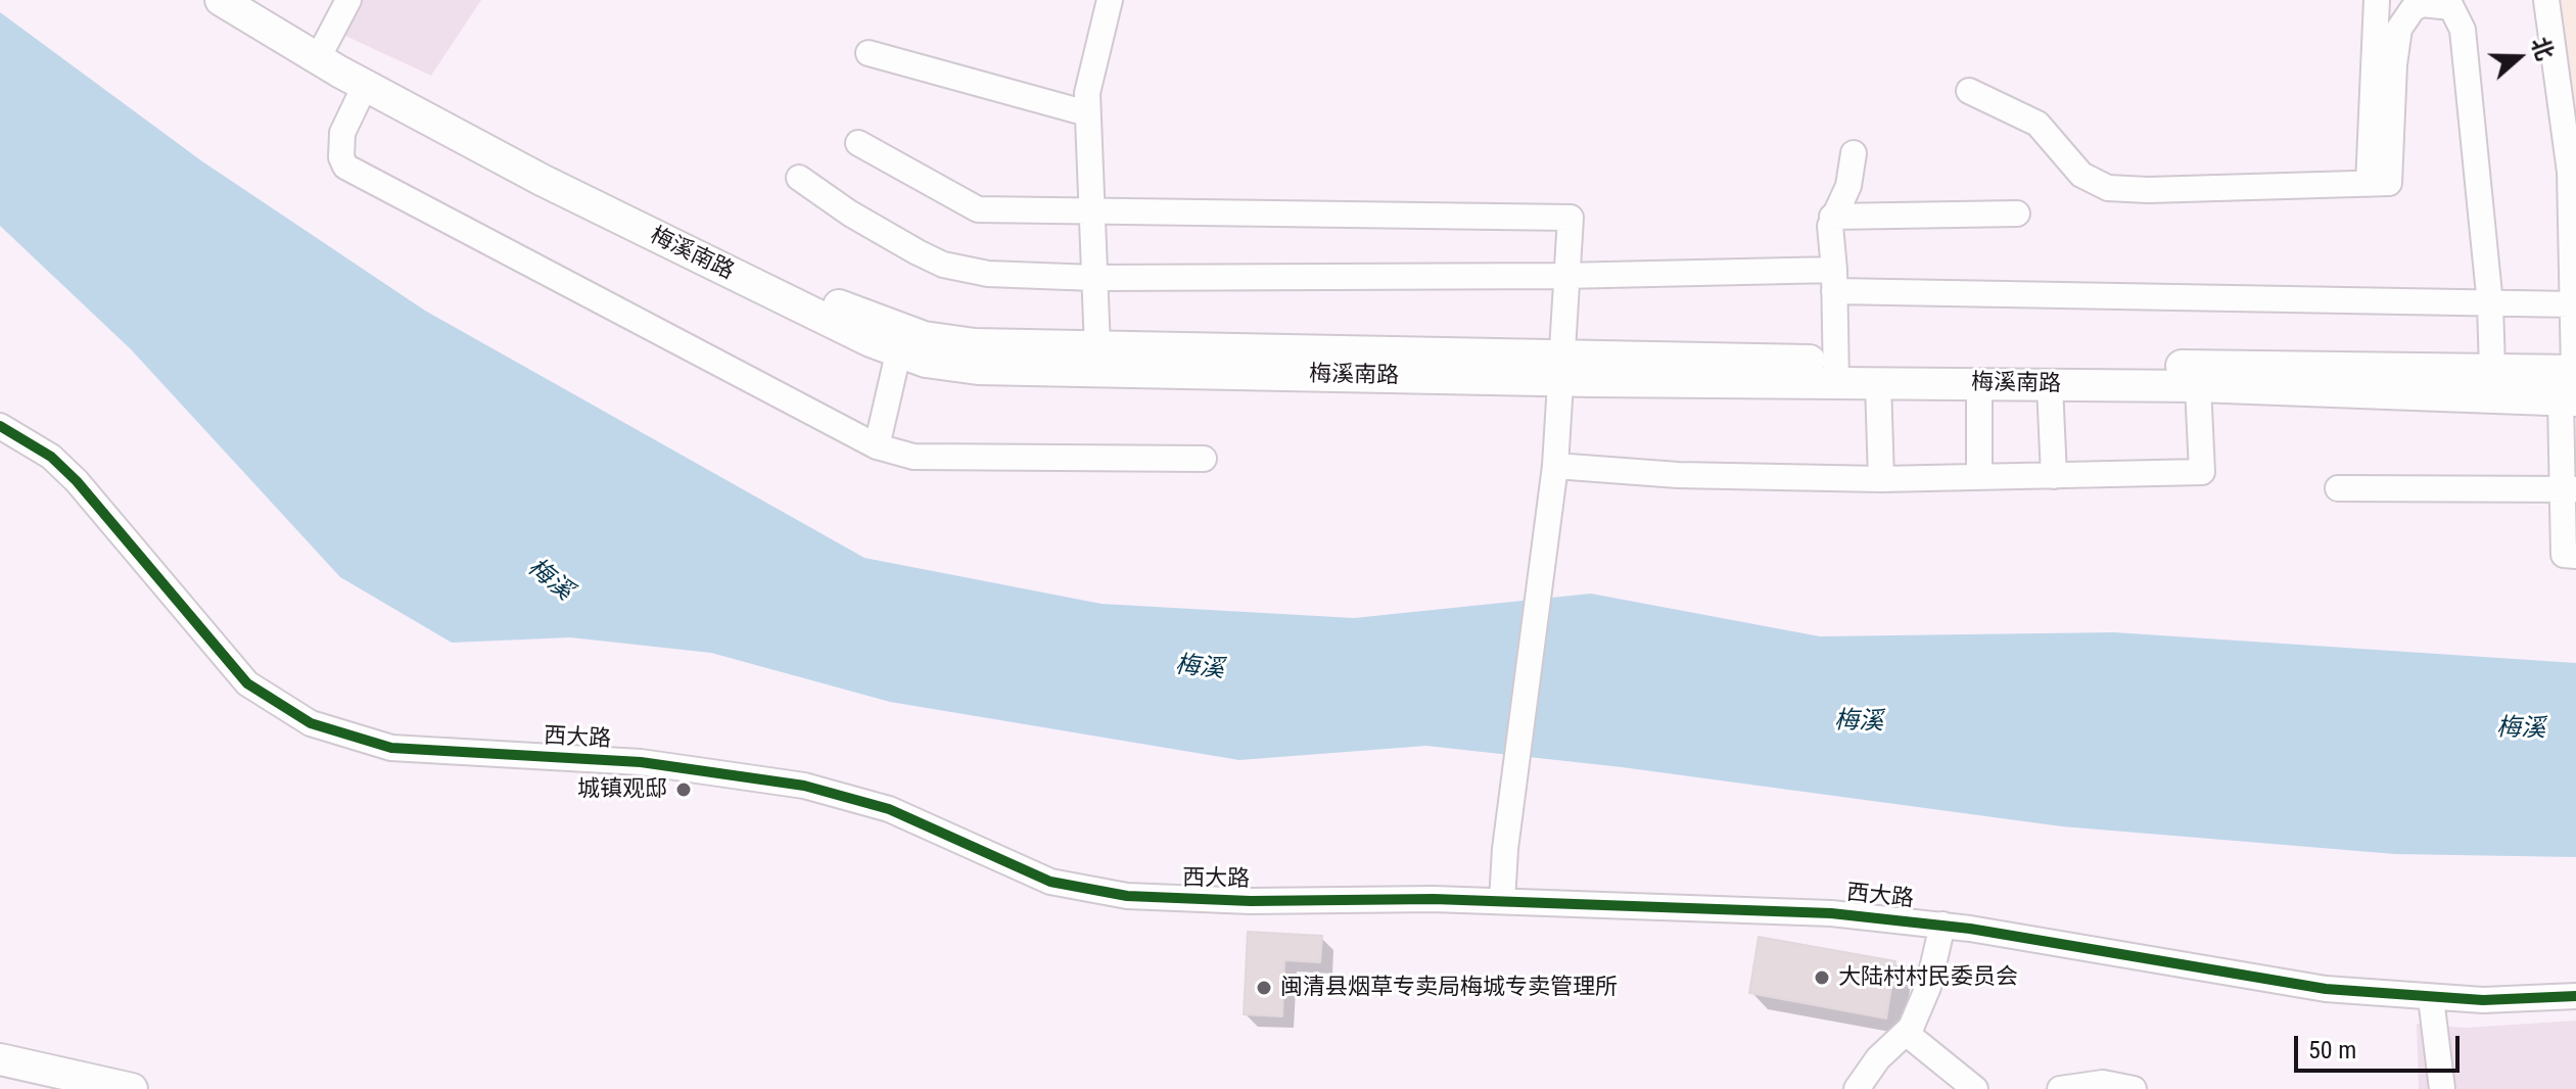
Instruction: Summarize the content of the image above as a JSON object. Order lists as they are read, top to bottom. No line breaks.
{"streets":{"main road":["梅溪南路"],"street":["西大路"]},"water":["梅溪"],"places":["城镇观邸","大陆村村民委员会","闽清县烟草专卖局梅城专卖管理所"],"scale_bar":"50 m","north":"right"}
